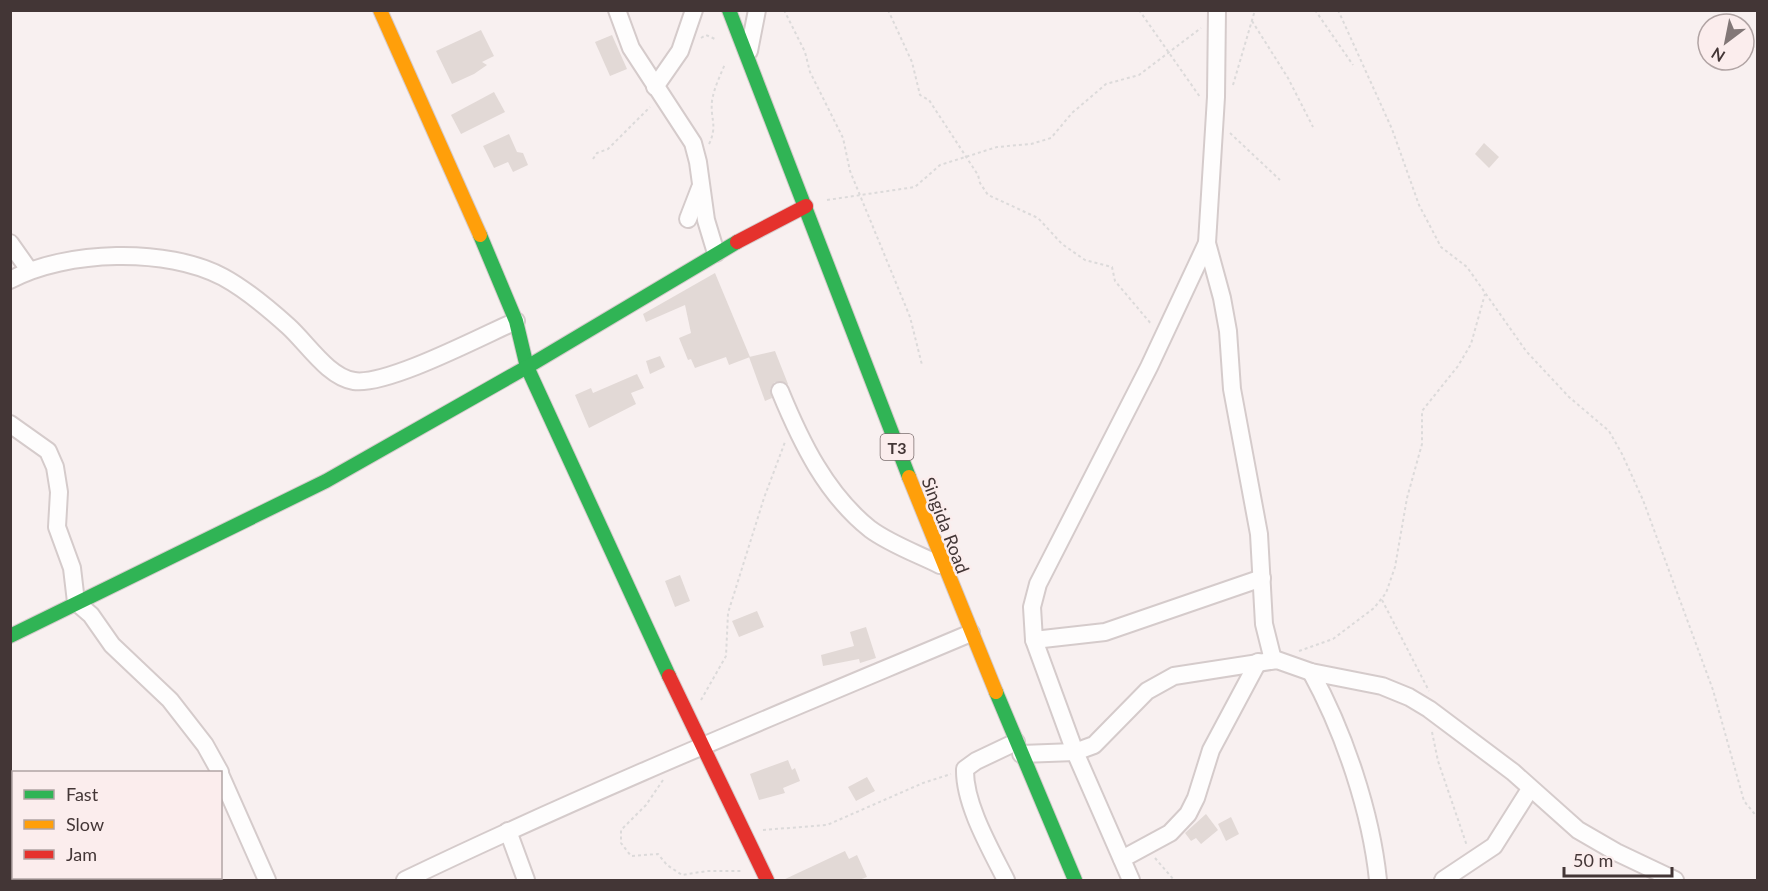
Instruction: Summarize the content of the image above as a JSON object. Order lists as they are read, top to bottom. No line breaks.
{"streets":{"main road":["T3","Singida Road"]},"legend":["Fast","Slow","Jam"],"scale_bar":"50 m","north":"bottom left"}
